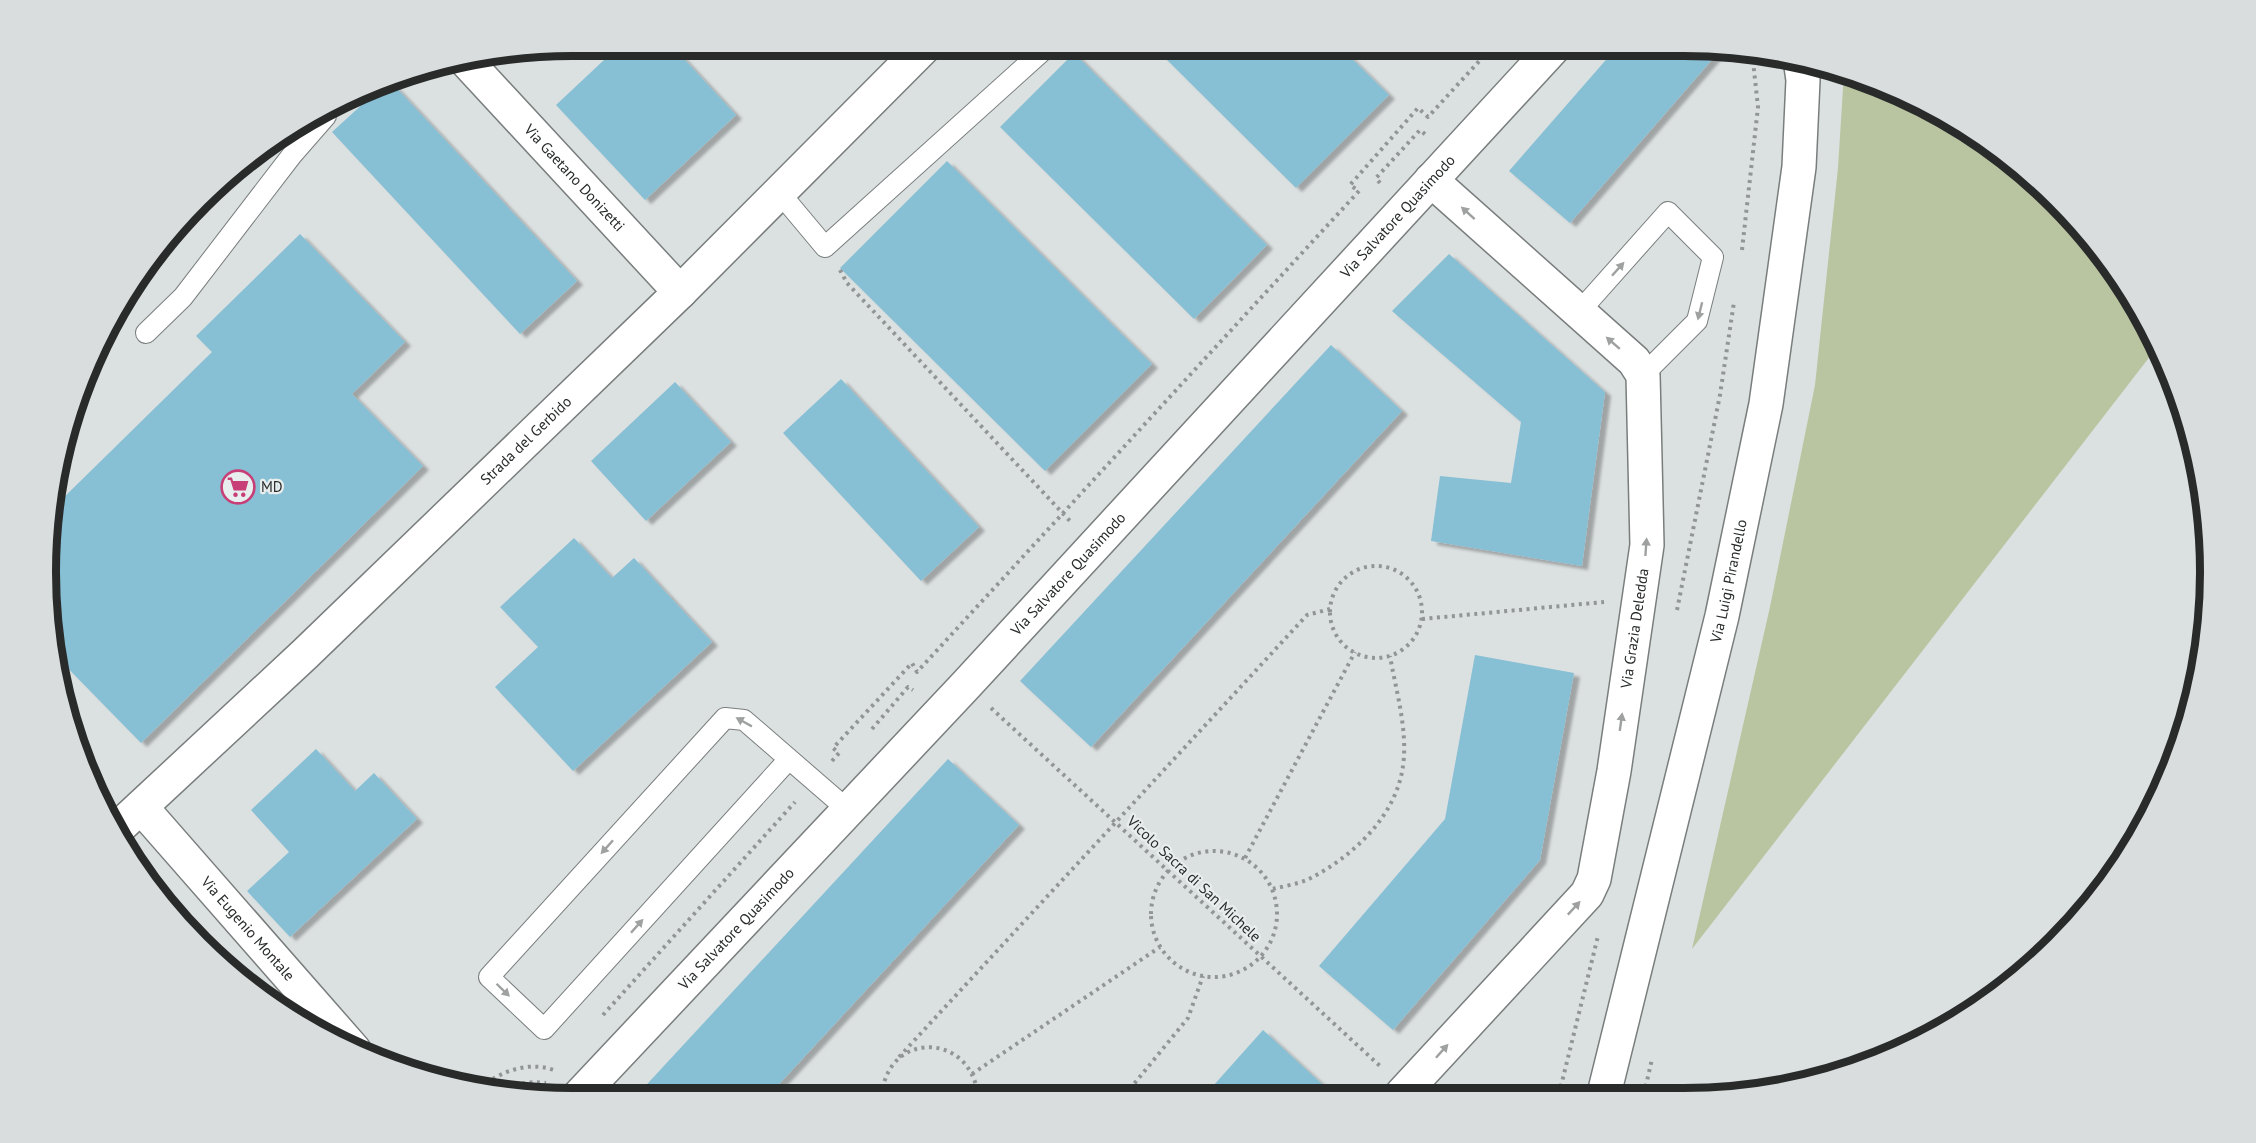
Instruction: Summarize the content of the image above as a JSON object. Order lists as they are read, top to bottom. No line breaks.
{"streets":{"street":["Via Gaetano Donizetti","Via Salvatore Quasimodo","Strada del Gerbido","Via Luigi Pirandello","Via Grazia Deledda","Via Eugenio Montale"],"path":["Vicolo Sacra di San Michele"]},"crossings":[["Via Gaetano Donizetti","Strada del Gerbido"],["Via Salvatore Quasimodo","Vicolo Sacra di San Michele"],["Strada del Gerbido","Via Eugenio Montale"]],"one_way":["Via Grazia Deledda"],"places":{"supermarket":["MD"]}}
